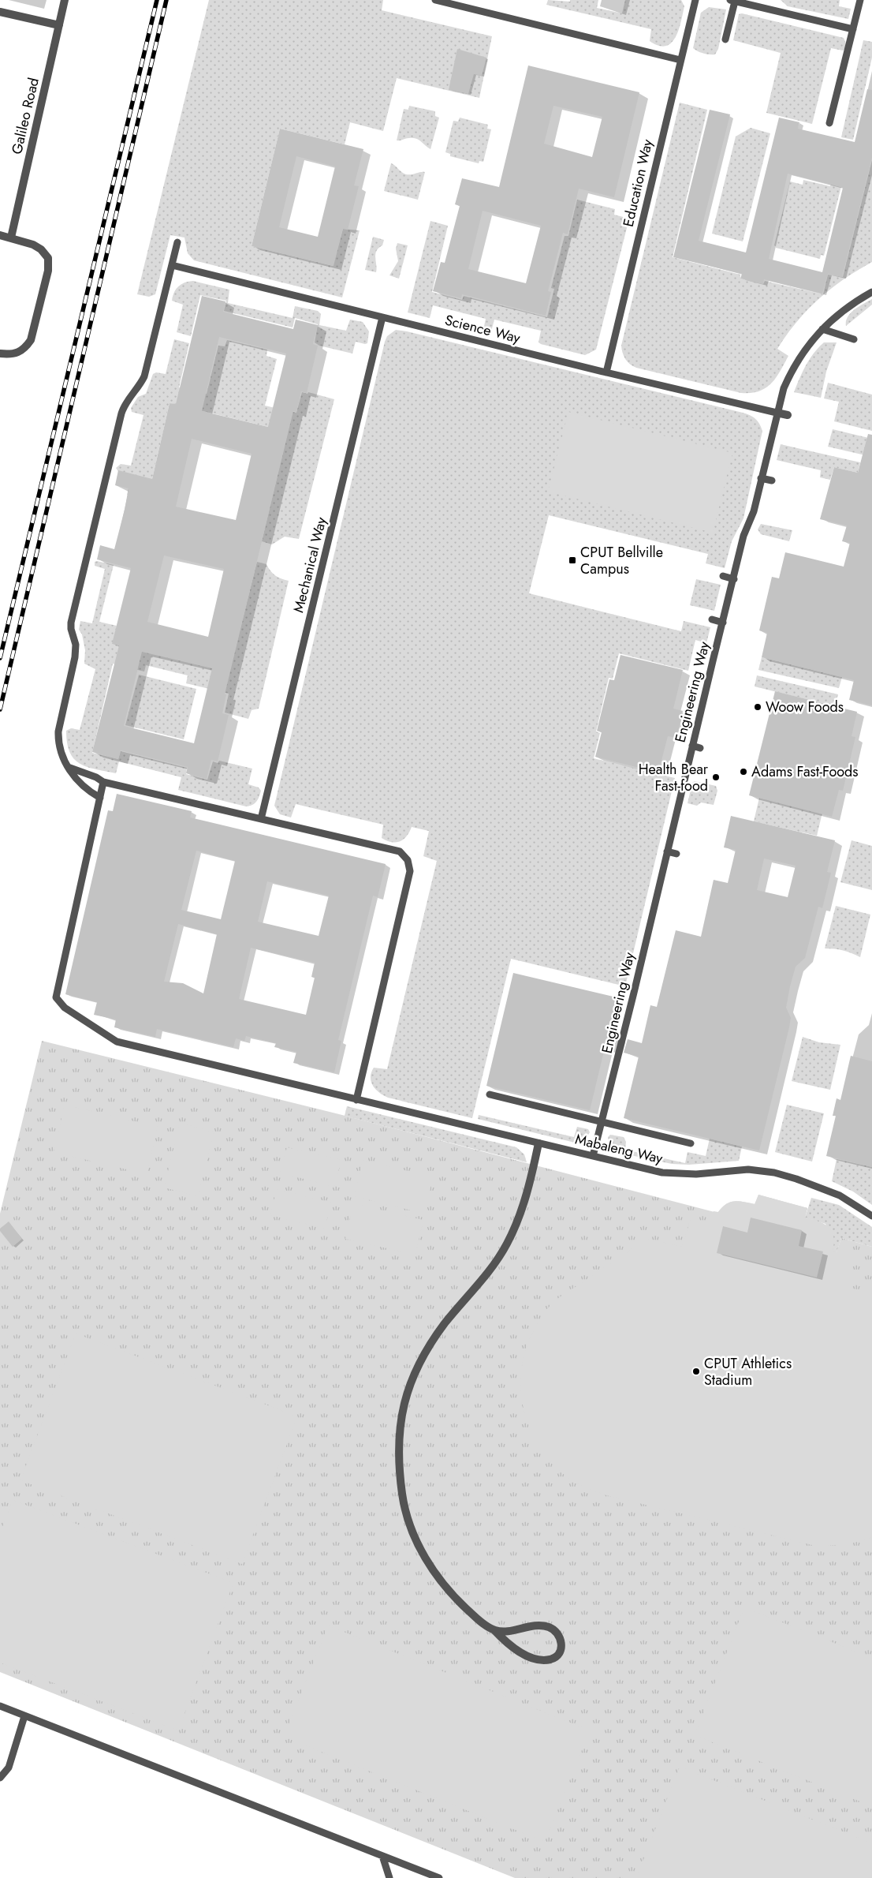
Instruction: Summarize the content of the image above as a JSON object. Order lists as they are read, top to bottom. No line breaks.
{"streets":{"street":["Galileo Road","Science Way"],"lane":["Education Way","Mechanical Way","Engineering Way","Mabaleng Way"]},"crossings":[["Education Way","Science Way"],["Science Way","Mechanical Way"],["Science Way","Engineering Way"],["Engineering Way","Mabaleng Way"]],"places":{"transit":["CPUT Bellville Campus"],"other":["Woow Foods","Adams Fast-Foods","Health Bear Fast-food","CPUT Athletics Stadium"]}}
